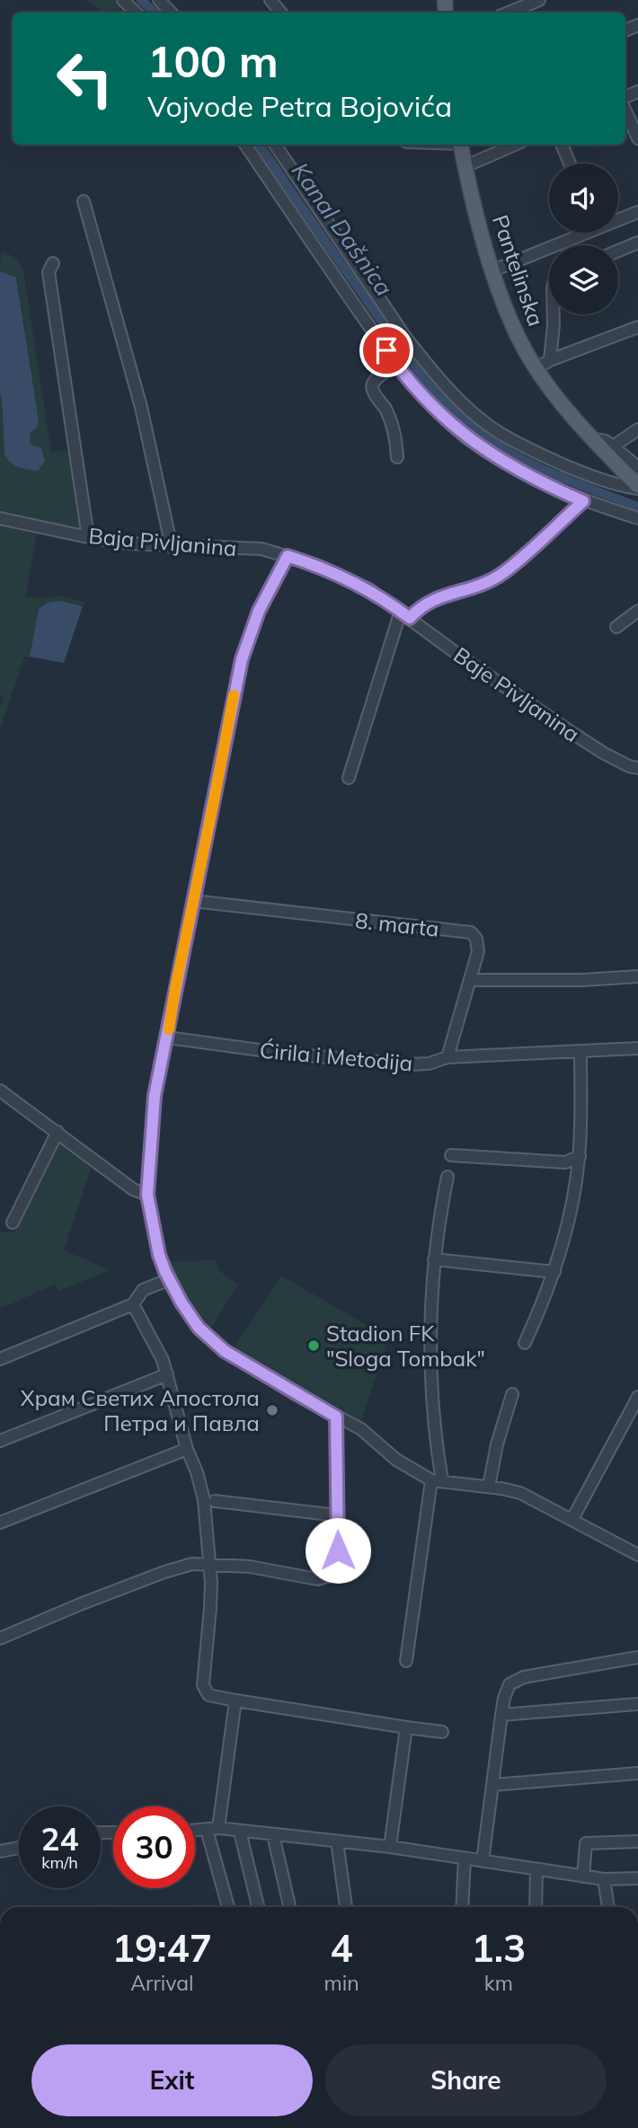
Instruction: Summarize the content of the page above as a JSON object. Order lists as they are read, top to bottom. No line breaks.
{"streets":{"main road":["Pantelinska"],"street":["Baja Pivljanina","Baje Pivljanina","8. marta","Ćirila i Metodija"]},"crossings":[["Baja Pivljanina","Baje Pivljanina"],["8. marta","Ćirila i Metodija"]],"water":["Kanal Dašnica"],"places":["Stadion FK \"Sloga Tombak\"","Храм Светих Апостола Петра и Павла"],"page":{"turn":["100 m","Vojvode Petra Bojovića"],"speed":"24 km/h","limit":"30","eta":["19:47","Arrival","4","min","1.3","km"],"buttons":["Exit","Share"]}}
